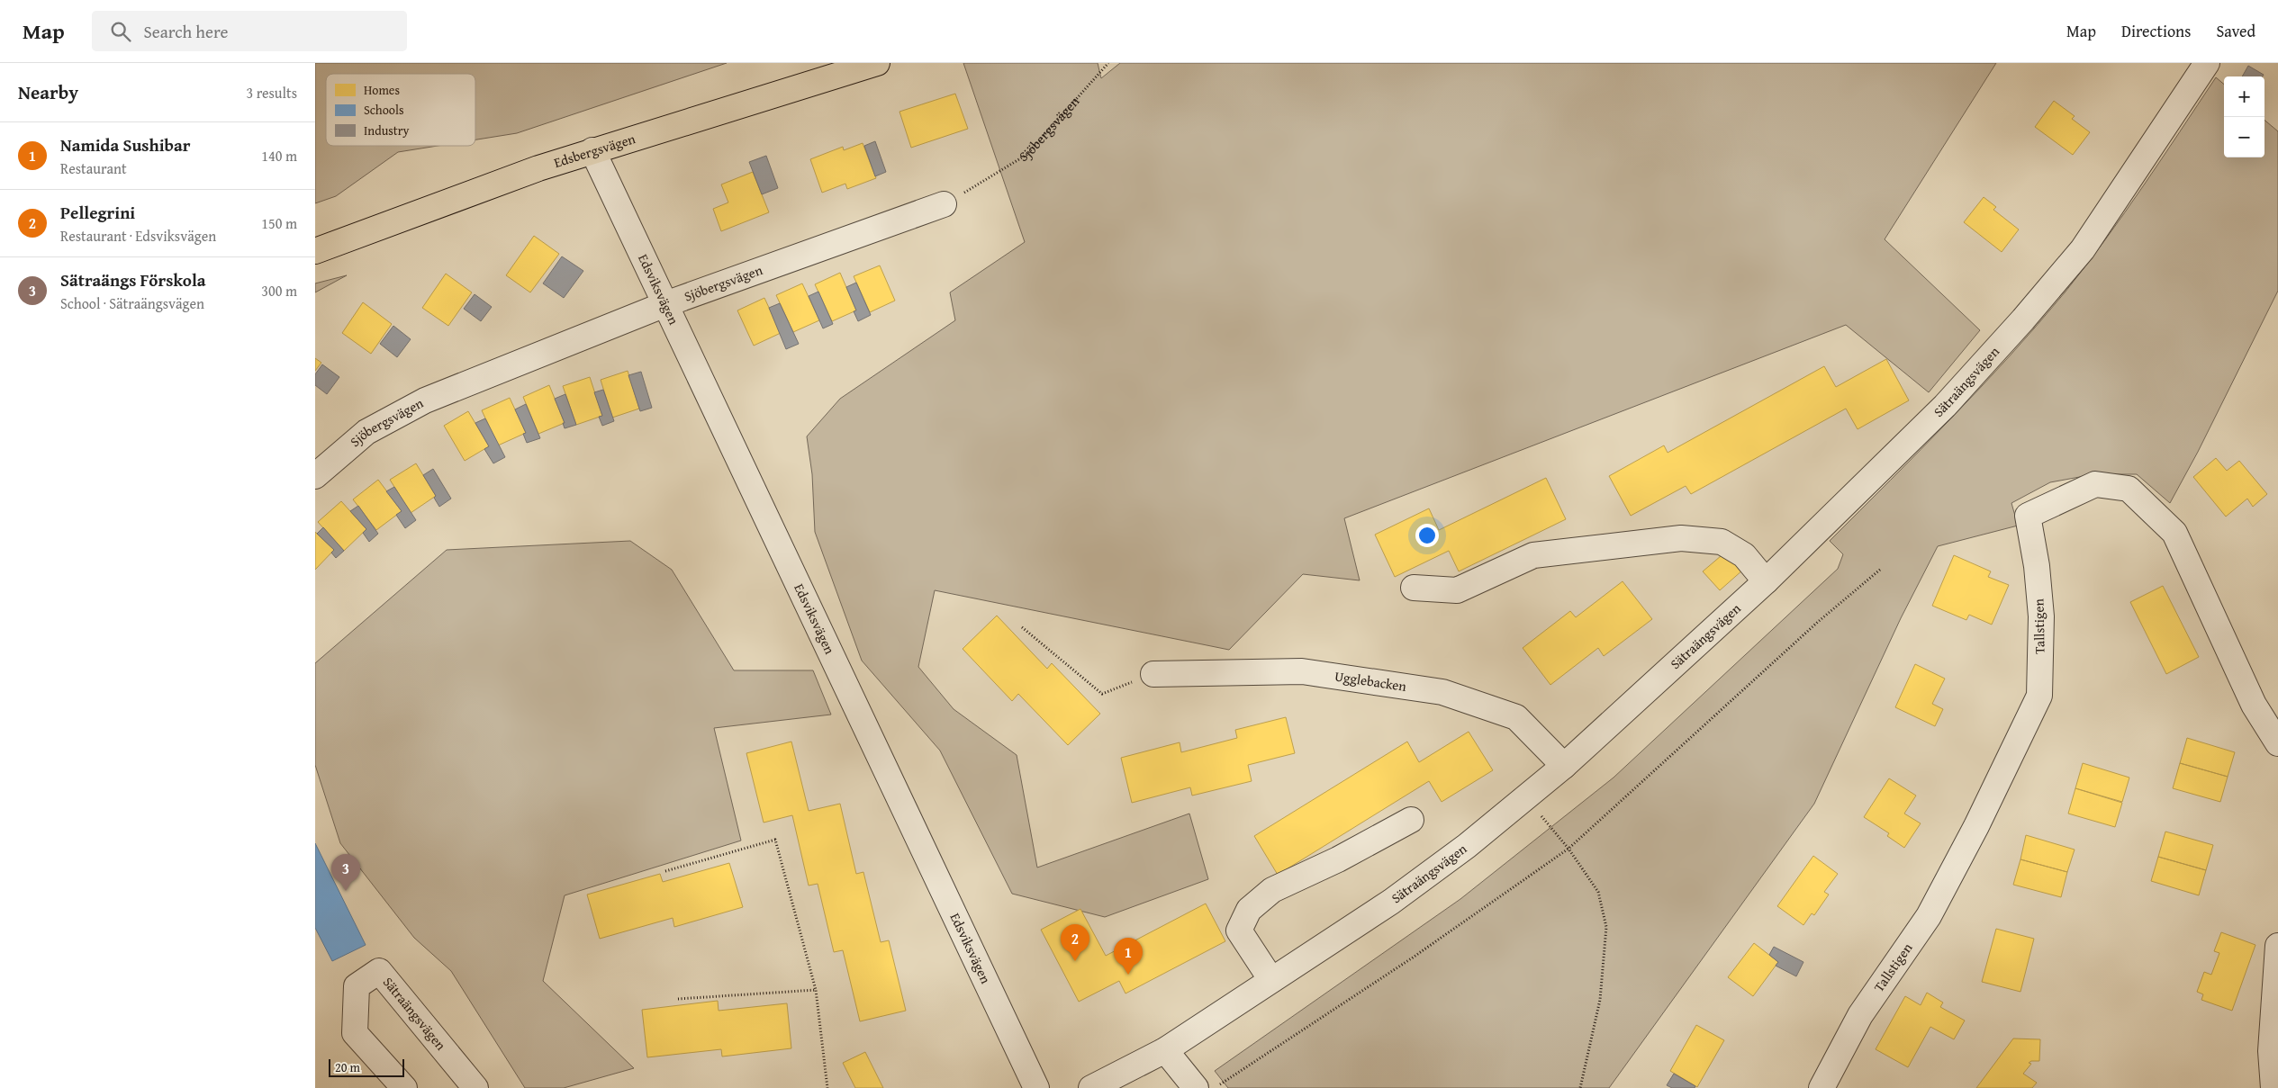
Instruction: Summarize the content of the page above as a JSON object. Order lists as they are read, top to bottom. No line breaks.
{"streets":{"main road":["Edsbergsvägen"],"street":["Sjöbergsvägen","Edsviksvägen","Sätraängsvägen","Tallstigen","Ugglebacken"]},"crossings":[["Sjöbergsvägen","Edsviksvägen"],["Edsbergsvägen","Edsviksvägen"],["Sätraängsvägen","Ugglebacken"]],"legend":["Homes","Schools","Industry"],"scale_bar":"20 m","page":{"header":"Map","search":"Search here","nav":["Map","Directions","Saved"],"heading":["Nearby","3 results"],"map_buttons":["+","−"],"list":[{"mark":"1","name":"Namida Sushibar","note":"Restaurant","value":"140 m"},{"mark":"2","name":"Pellegrini","note":"Restaurant · Edsviksvägen","value":"150 m"},{"mark":"3","name":"Sätraängs Förskola","note":"School · Sätraängsvägen","value":"300 m"}],"pins":["3","2","1"],"scale":"20 m"}}
